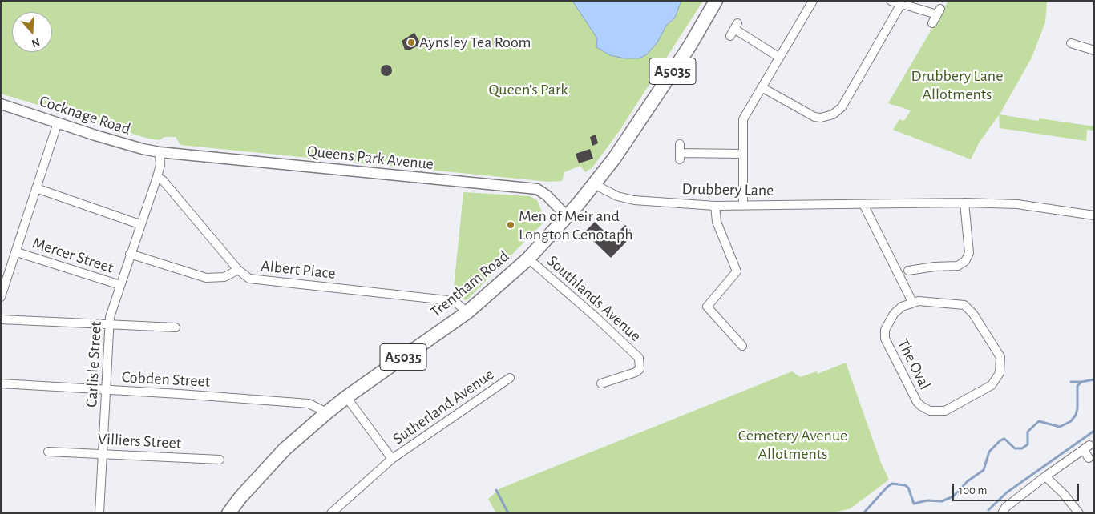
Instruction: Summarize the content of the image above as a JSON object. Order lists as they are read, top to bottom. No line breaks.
{"streets":{"main road":["A5035","Trentham Road"],"street":["Cocknage Road","Queens Park Avenue","Drubbery Lane","Mercer Street","Albert Place","Southlands Avenue","Carlisle Street","The Oval","Cobden Street","Sutherland Avenue","Villiers Street"]},"crossings":[["Cocknage Road","Queens Park Avenue"],["Cocknage Road","Carlisle Street"],["Queens Park Avenue","Trentham Road"],["Queens Park Avenue","Carlisle Street"],["Drubbery Lane","Trentham Road"],["Mercer Street","Carlisle Street"],["Albert Place","Trentham Road"],["Albert Place","Carlisle Street"],["Trentham Road","Southlands Avenue"],["Trentham Road","Cobden Street"],["Trentham Road","Sutherland Avenue"],["Carlisle Street","Cobden Street"],["Carlisle Street","Villiers Street"]],"parks":["Drubbery Lane Allotments","Queen's Park","Cemetery Avenue Allotments"],"places":["Aynsley Tea Room","Men of Meir and Longton Cenotaph"],"scale_bar":"100 m","north":"bottom"}
